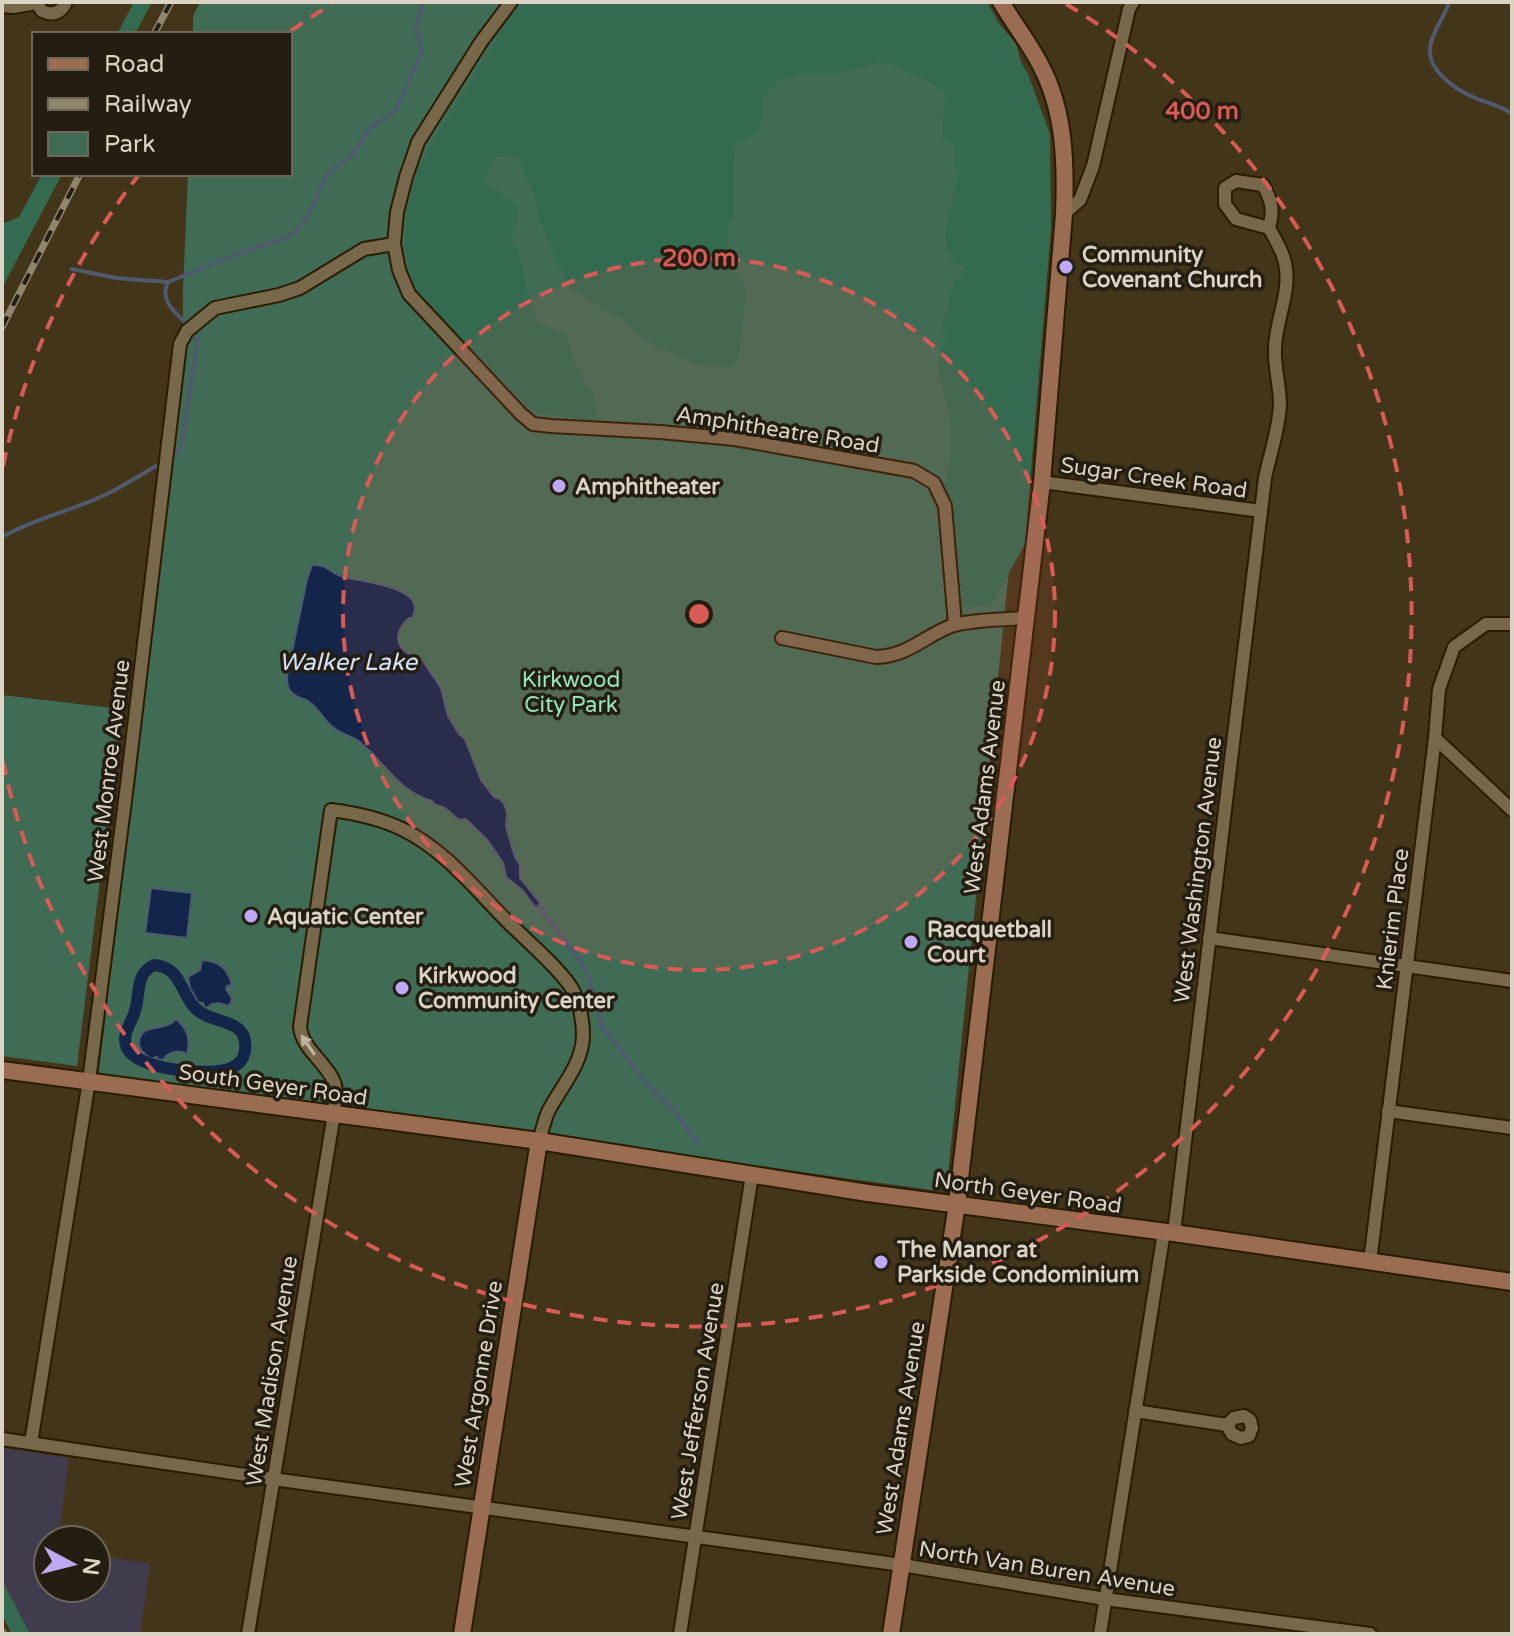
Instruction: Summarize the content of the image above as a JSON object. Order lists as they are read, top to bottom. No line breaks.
{"streets":{"street":["Amphitheatre Road","Sugar Creek Road","West Monroe Avenue","West Adams Avenue","West Washington Avenue","Knierim Place","South Geyer Road","North Geyer Road","West Madison Avenue","West Argonne Drive","West Jefferson Avenue","North Van Buren Avenue"]},"crossings":[["Amphitheatre Road","West Monroe Avenue"],["Sugar Creek Road","West Adams Avenue"],["Sugar Creek Road","West Washington Avenue"],["West Monroe Avenue","South Geyer Road"],["West Monroe Avenue","North Van Buren Avenue"],["West Adams Avenue","North Geyer Road"],["West Adams Avenue","North Van Buren Avenue"],["West Washington Avenue","North Geyer Road"],["West Washington Avenue","North Van Buren Avenue"],["Knierim Place","North Geyer Road"],["South Geyer Road","North Geyer Road"],["South Geyer Road","West Madison Avenue"],["South Geyer Road","West Argonne Drive"],["North Geyer Road","West Madison Avenue"],["North Geyer Road","West Argonne Drive"],["North Geyer Road","West Jefferson Avenue"],["West Madison Avenue","West Argonne Drive"],["West Madison Avenue","North Van Buren Avenue"],["West Argonne Drive","North Van Buren Avenue"],["West Jefferson Avenue","North Van Buren Avenue"]],"water":["Walker Lake"],"parks":["Kirkwood City Park"],"places":["Community Covenant Church","Amphitheater","Aquatic Center","Racquetball Court","Kirkwood Community Center","The Manor at Parkside Condominium"],"legend":["Road","Railway","Park"],"north":"right","rings":["400 m","200 m"]}
